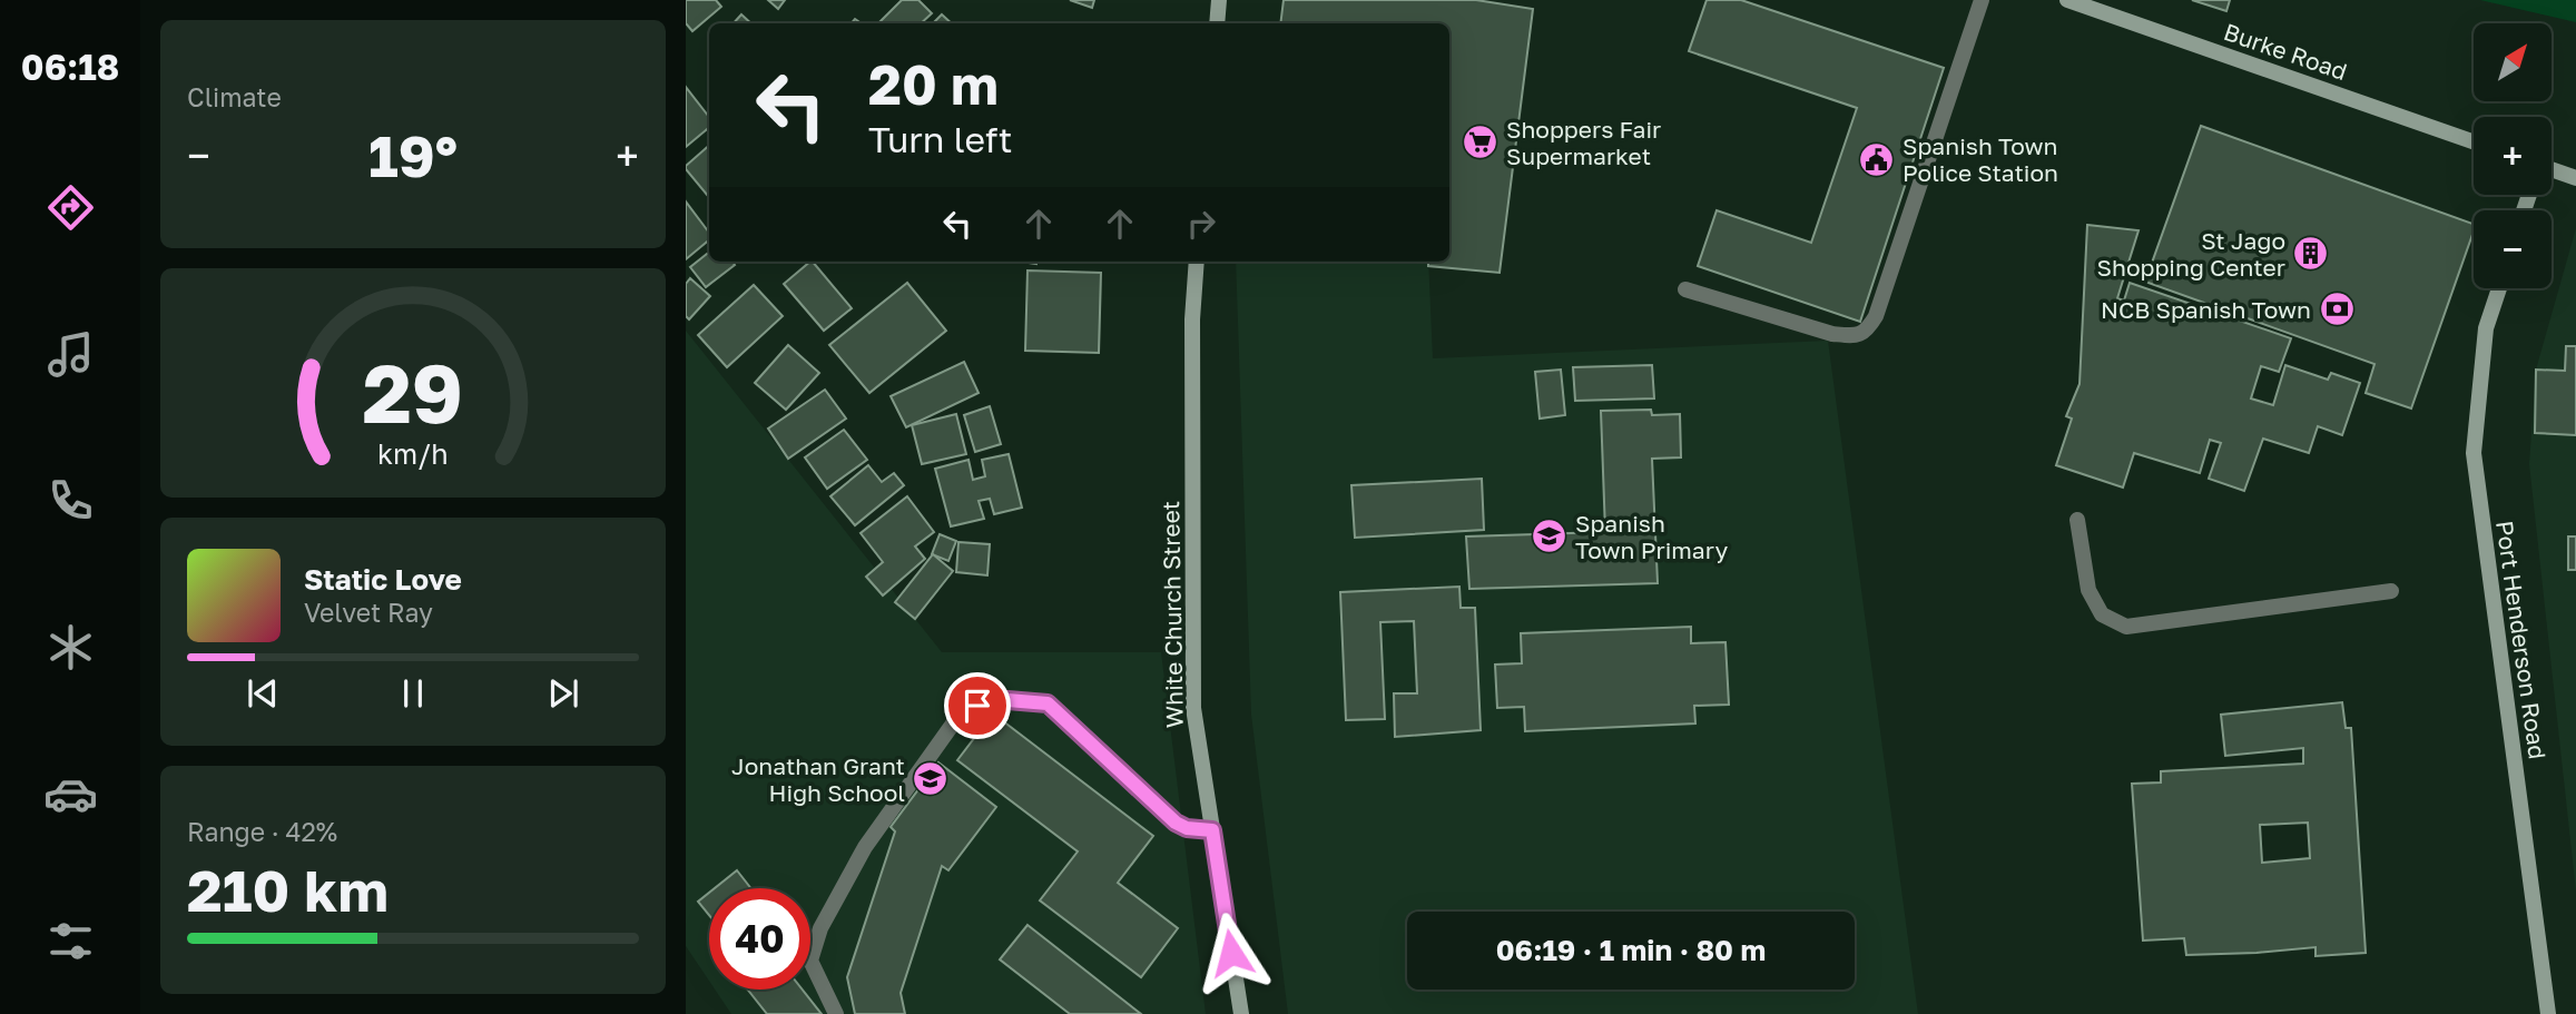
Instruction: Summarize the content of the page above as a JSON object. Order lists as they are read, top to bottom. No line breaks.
{"streets":{"street":["Burke Road","White Church Street","Port Henderson Road"]},"places":{"supermarket":["Shoppers Fair Supermarket"],"public building":["Spanish Town Police Station"],"building":["St Jago Shopping Center"],"bank":["NCB Spanish Town"],"school or university":["Spanish Town Primary","Jonathan Grant High School"]},"north":"top right","page":{"tabs":"06:18","tile":["Climate",["Range · 42%","210 km"]],"map_buttons":["+","−"],"turn":["20 m","Turn left"],"heat":["−","19°","+"],"song":["Static Love","Velvet Ray"],"limit":"40","trip":"06:19 · 1 min · 80 m","gauge":["29","km/h"]}}
